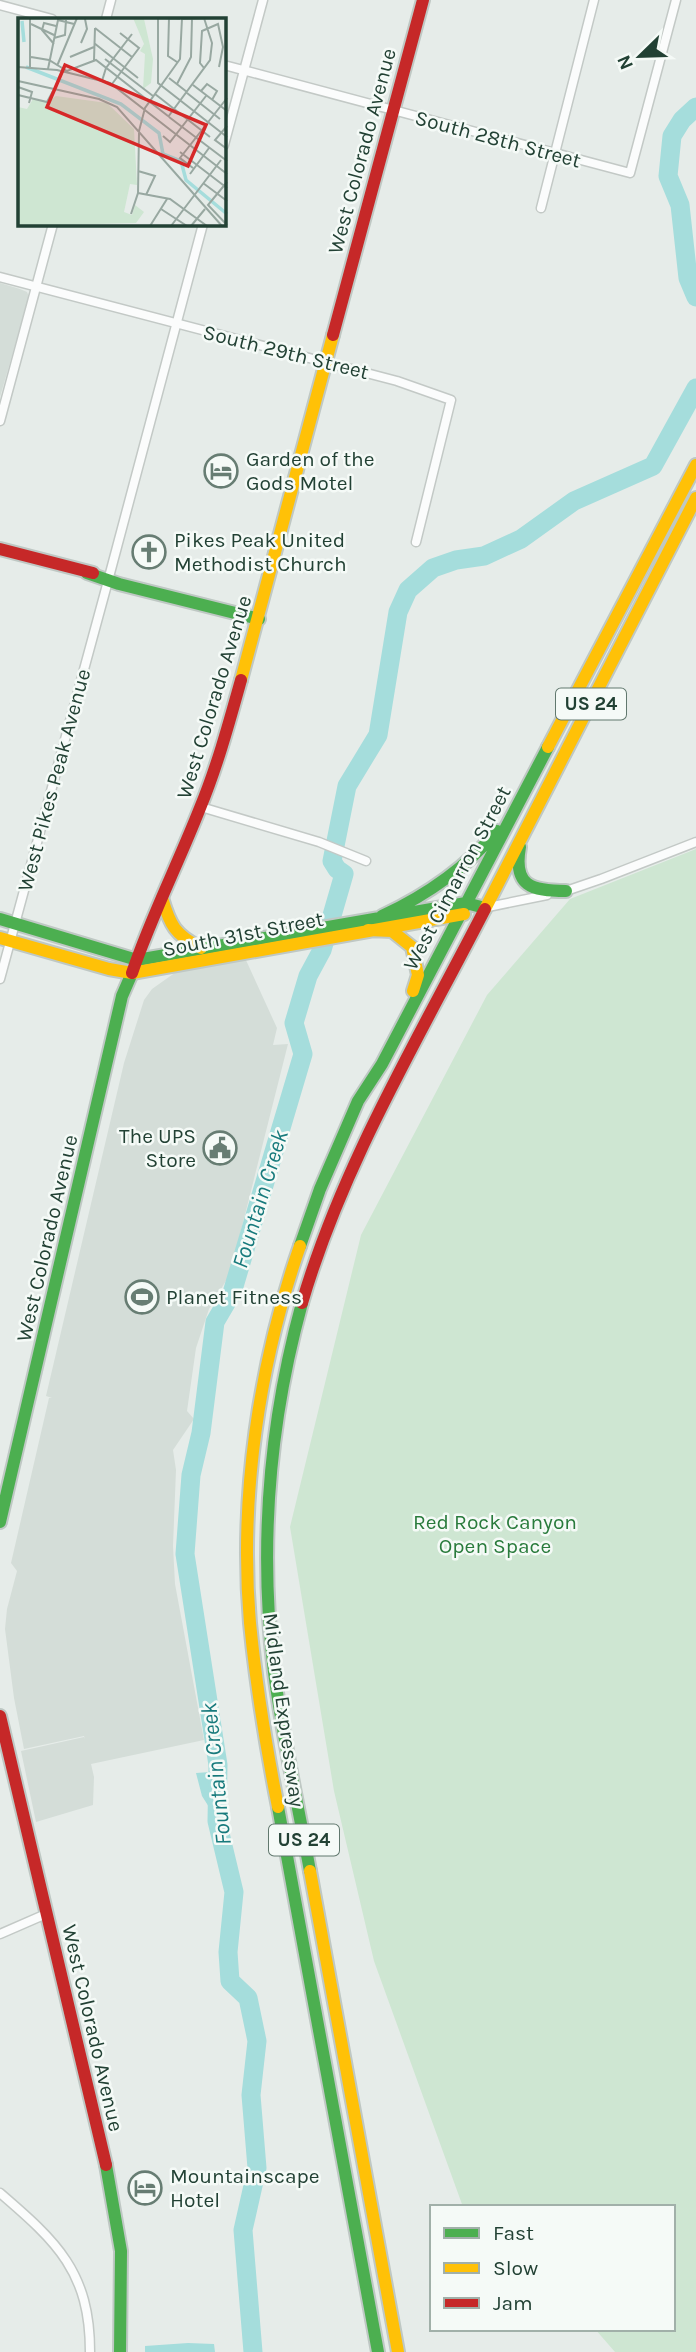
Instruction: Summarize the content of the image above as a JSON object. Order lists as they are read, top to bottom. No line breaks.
{"streets":{"main road":["West Colorado Avenue","US 24","West Cimarron Street","South 31st Street","Midland Expressway"],"street":["South 28th Street","South 29th Street","West Pikes Peak Avenue"]},"crossings":[["South 28th Street","West Colorado Avenue"],["West Colorado Avenue","South 29th Street"],["West Colorado Avenue","South 31st Street"],["South 29th Street","West Pikes Peak Avenue"],["West Pikes Peak Avenue","South 31st Street"],["West Cimarron Street","South 31st Street"],["West Cimarron Street","Midland Expressway"]],"water":["Fountain Creek"],"parks":["Red Rock Canyon Open Space"],"places":{"hotel":["Garden of the Gods Motel","Mountainscape Hotel"],"church":["Pikes Peak United Methodist Church"],"public building":["The UPS Store"],"sports":["Planet Fitness"]},"legend":["Fast","Slow","Jam"],"north":"bottom left"}
